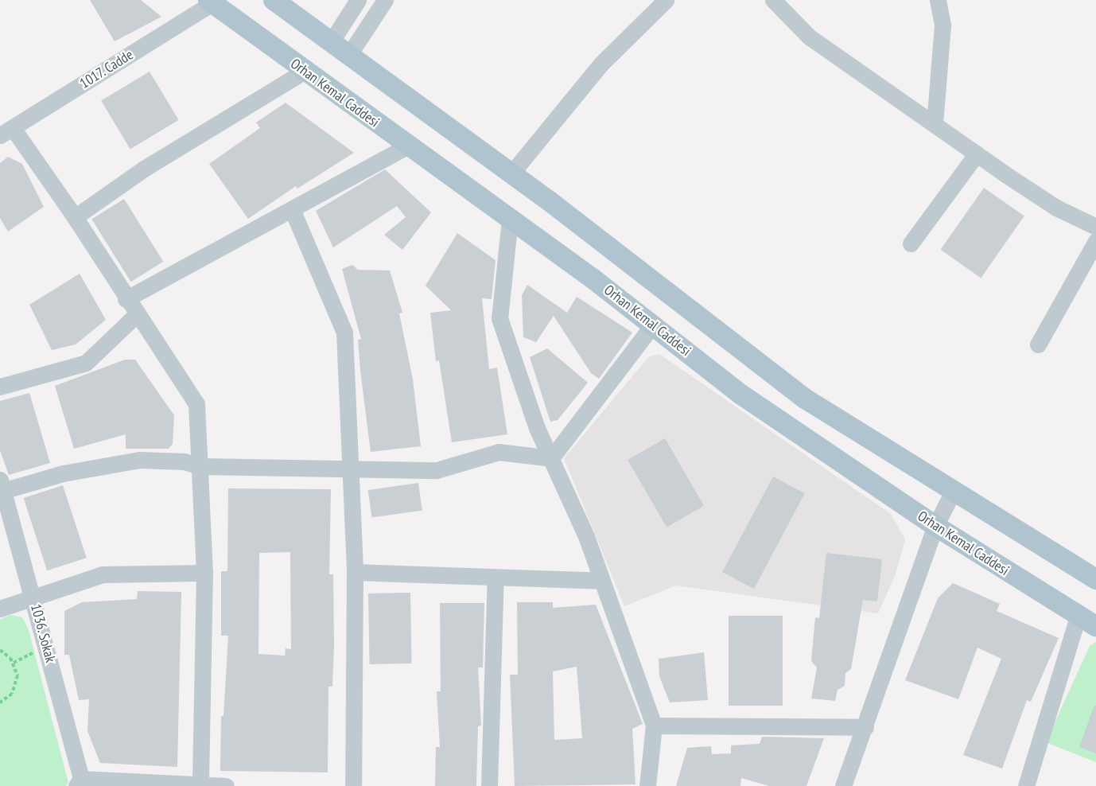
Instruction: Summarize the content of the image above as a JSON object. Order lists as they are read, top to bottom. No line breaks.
{"streets":{"main road":["Orhan Kemal Caddesi"],"street":["1017. Cadde","1036. Sokak"]},"crossings":[["1017. Cadde","Orhan Kemal Caddesi"]]}
